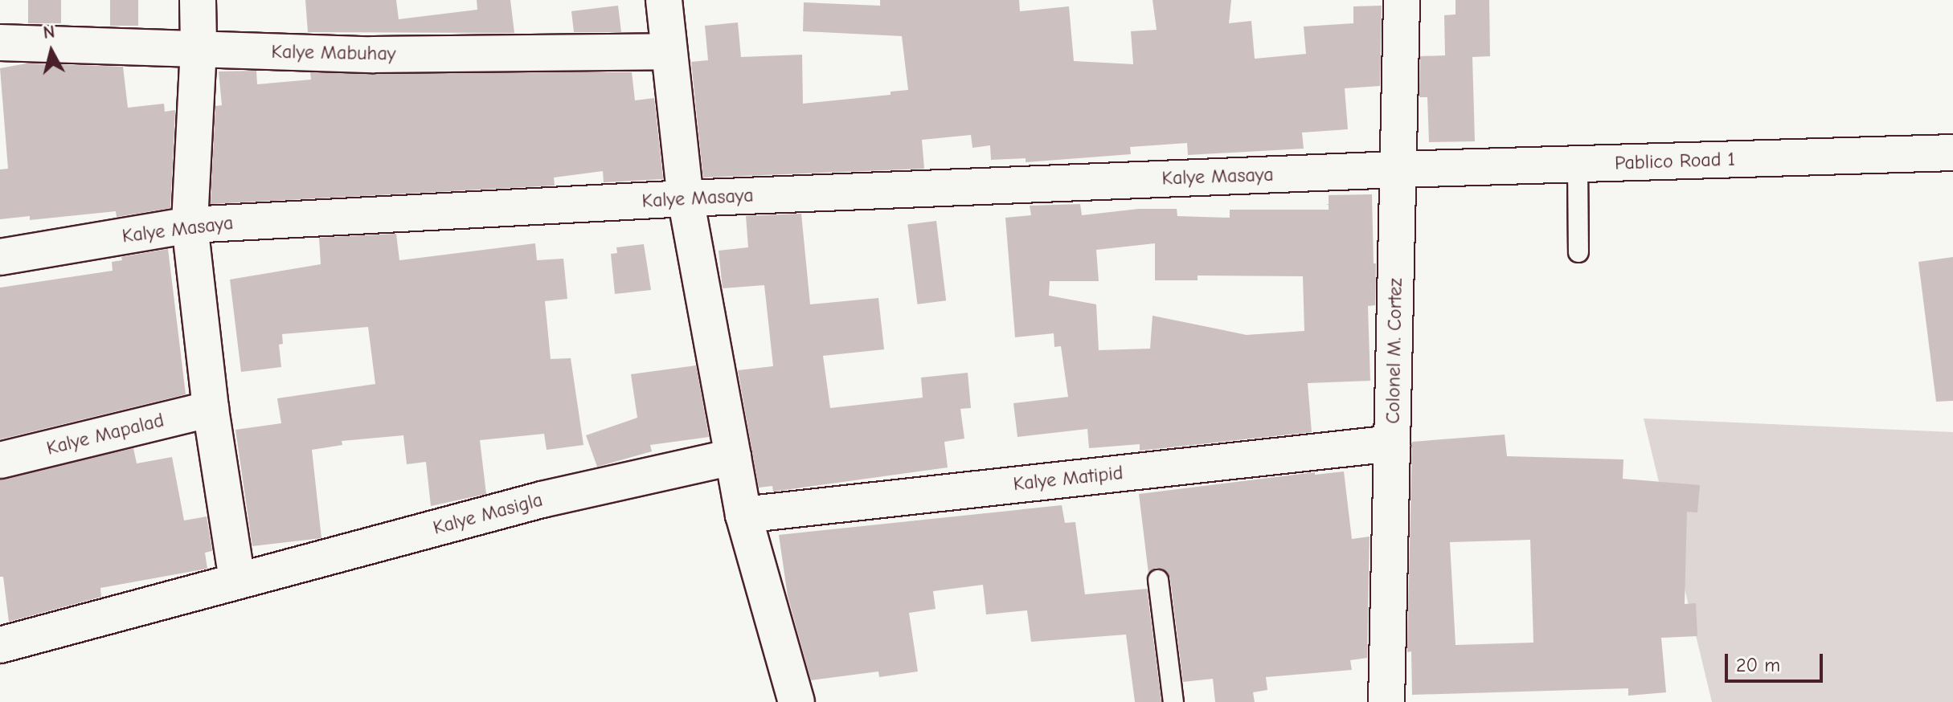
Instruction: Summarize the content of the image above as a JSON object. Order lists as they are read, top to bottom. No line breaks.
{"streets":{"street":["Kalye Mabuhay","Pablico Road 1","Kalye Masaya","Colonel M. Cortez","Kalye Mapalad","Kalye Matipid","Kalye Masigla"]},"crossings":[["Pablico Road 1","Kalye Masaya"],["Pablico Road 1","Colonel M. Cortez"],["Kalye Masaya","Colonel M. Cortez"],["Colonel M. Cortez","Kalye Matipid"]],"scale_bar":"20 m","north":"top"}
